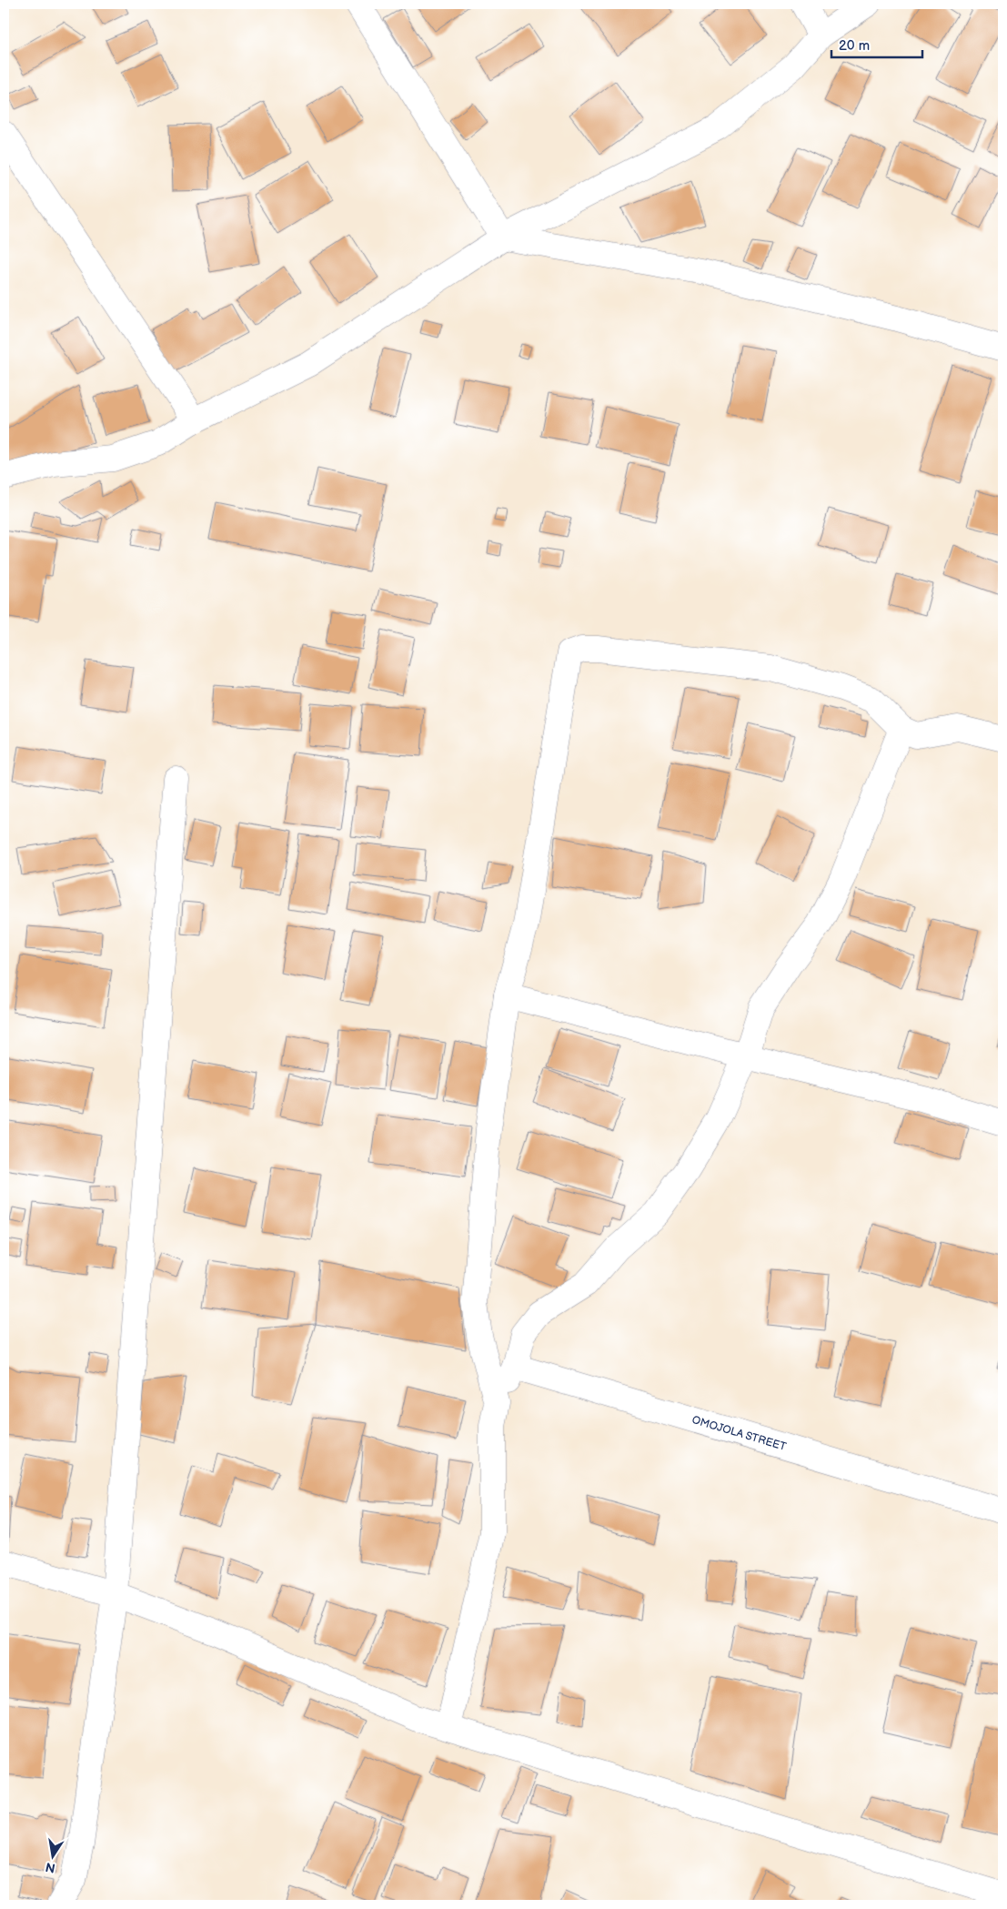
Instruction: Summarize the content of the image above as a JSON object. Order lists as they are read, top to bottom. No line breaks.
{"streets":{"street":["OMOJOLA STREET"]},"scale_bar":"20 m","north":"bottom"}
